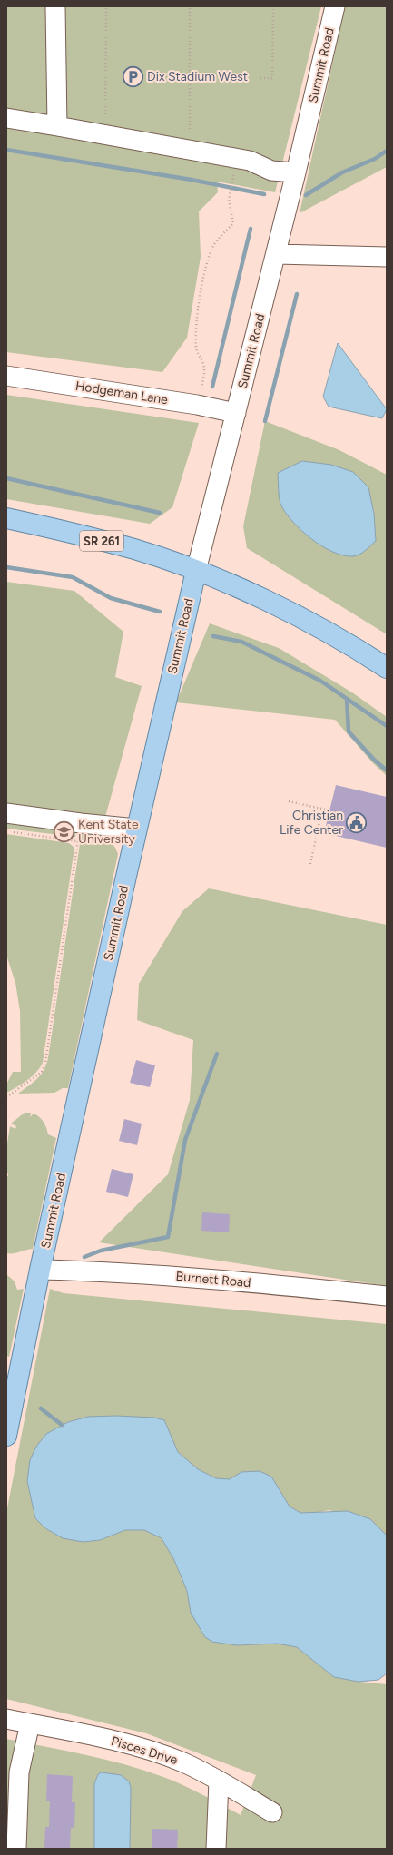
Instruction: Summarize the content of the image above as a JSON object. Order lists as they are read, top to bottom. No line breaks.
{"streets":{"main road":["Summit Road","SR 261"],"street":["Hodgeman Lane","Burnett Road","Pisces Drive"]},"crossings":[["Summit Road","Hodgeman Lane"],["Summit Road","SR 261"],["Summit Road","Burnett Road"]],"places":{"parking":["Dix Stadium West"],"public building":["Christian Life Center"],"school or university":["Kent State University"]}}
